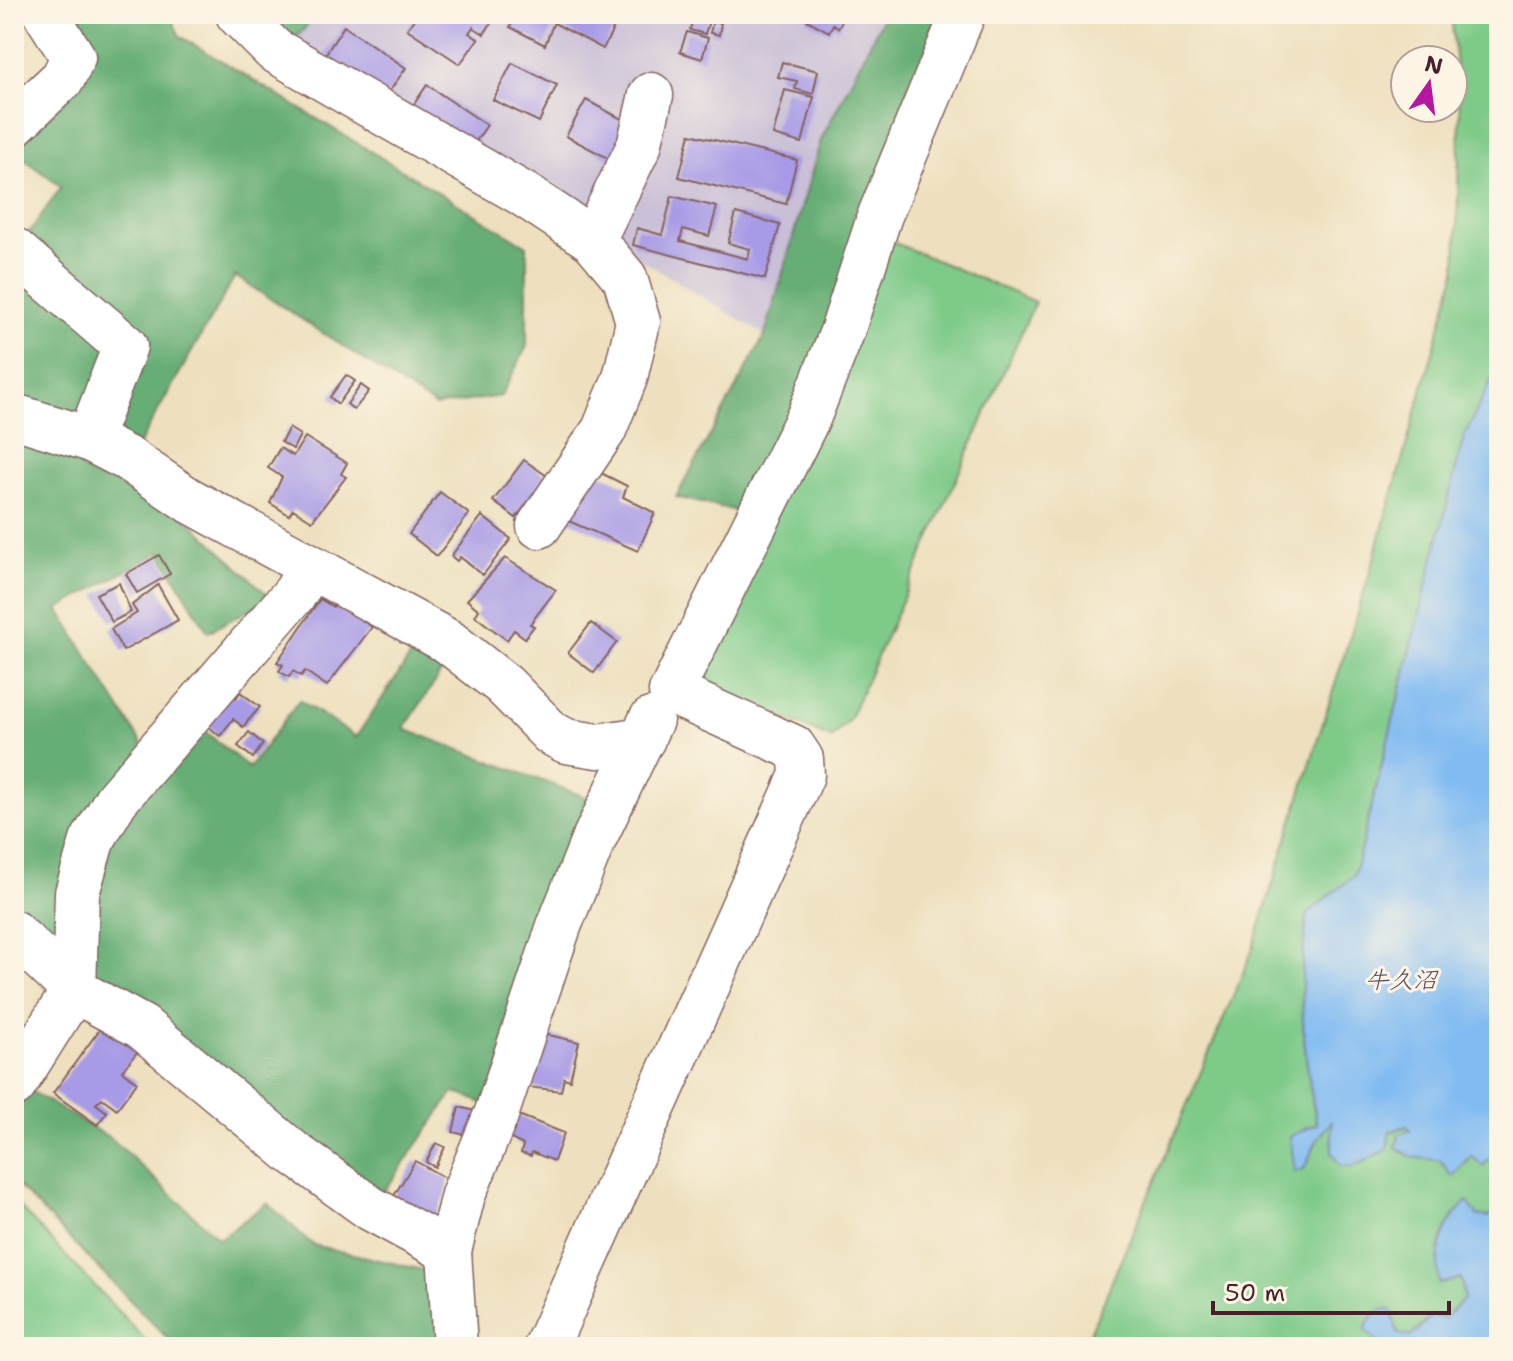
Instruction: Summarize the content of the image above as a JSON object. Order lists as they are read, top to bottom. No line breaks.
{"water":["牛久沼"],"scale_bar":"50 m","north":"top"}
